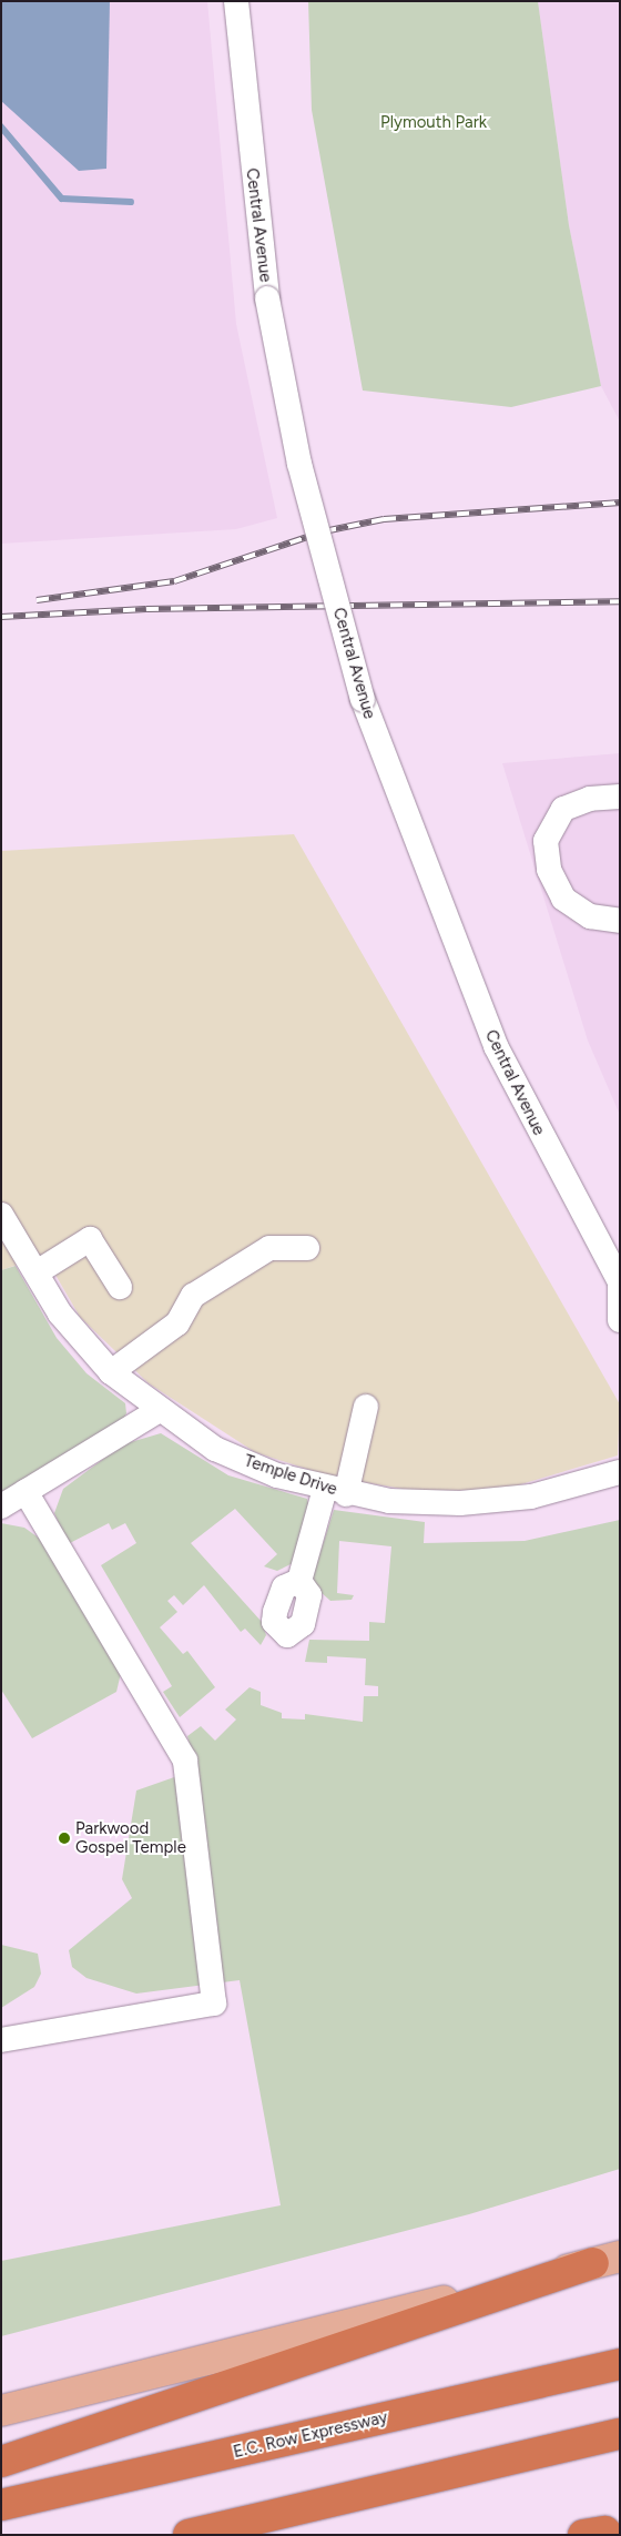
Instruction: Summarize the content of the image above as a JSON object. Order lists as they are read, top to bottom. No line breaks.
{"streets":{"highway":["E.C. Row Expressway"],"street":["Central Avenue","Temple Drive"]},"parks":["Plymouth Park"],"places":["Parkwood Gospel Temple"]}
